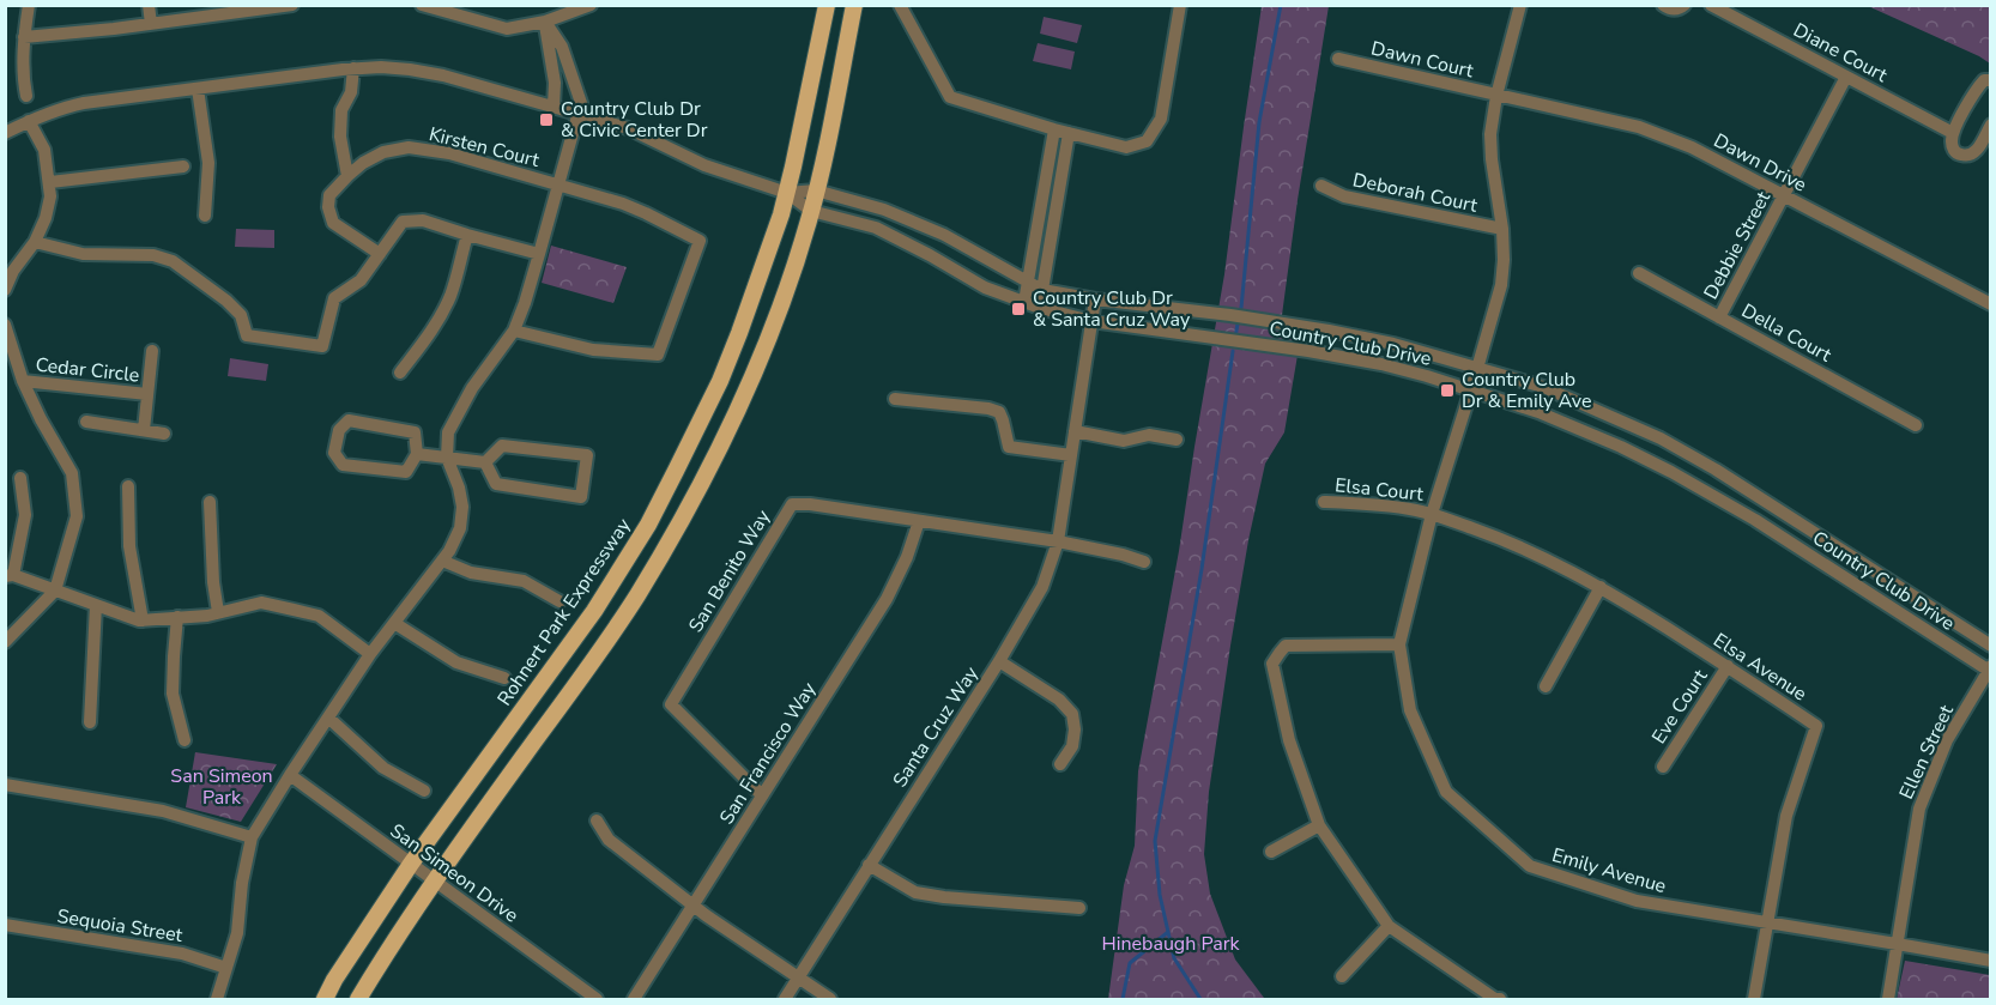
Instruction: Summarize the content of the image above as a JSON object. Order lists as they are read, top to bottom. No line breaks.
{"streets":{"main road":["Rohnert Park Expressway"],"street":["Diane Court","Dawn Court","Kirsten Court","Dawn Drive","Deborah Court","Debbie Street","Della Court","Country Club Drive","Cedar Circle","Elsa Court","San Benito Way","Elsa Avenue","Eve Court","Santa Cruz Way","Ellen Street","San Francisco Way","Emily Avenue","San Simeon Drive","Sequoia Street"]},"crossings":[["Diane Court","Debbie Street"],["Dawn Court","Dawn Drive"],["Dawn Court","Emily Avenue"],["Dawn Drive","Debbie Street"],["Dawn Drive","Emily Avenue"],["Deborah Court","Emily Avenue"],["Debbie Street","Della Court"],["Country Club Drive","Rohnert Park Expressway"],["Country Club Drive","Santa Cruz Way"],["Country Club Drive","Ellen Street"],["Country Club Drive","Emily Avenue"],["Elsa Court","Elsa Avenue"],["Elsa Court","Emily Avenue"],["San Benito Way","Santa Cruz Way"],["San Benito Way","San Francisco Way"],["Rohnert Park Expressway","San Simeon Drive"],["Elsa Avenue","Eve Court"],["Elsa Avenue","Emily Avenue"],["Ellen Street","Emily Avenue"]],"parks":["San Simeon Park","Hinebaugh Park"],"places":{"transit":["Country Club Dr & Civic Center Dr","Country Club Dr & Santa Cruz Way","Country Club Dr & Emily Ave"]}}
